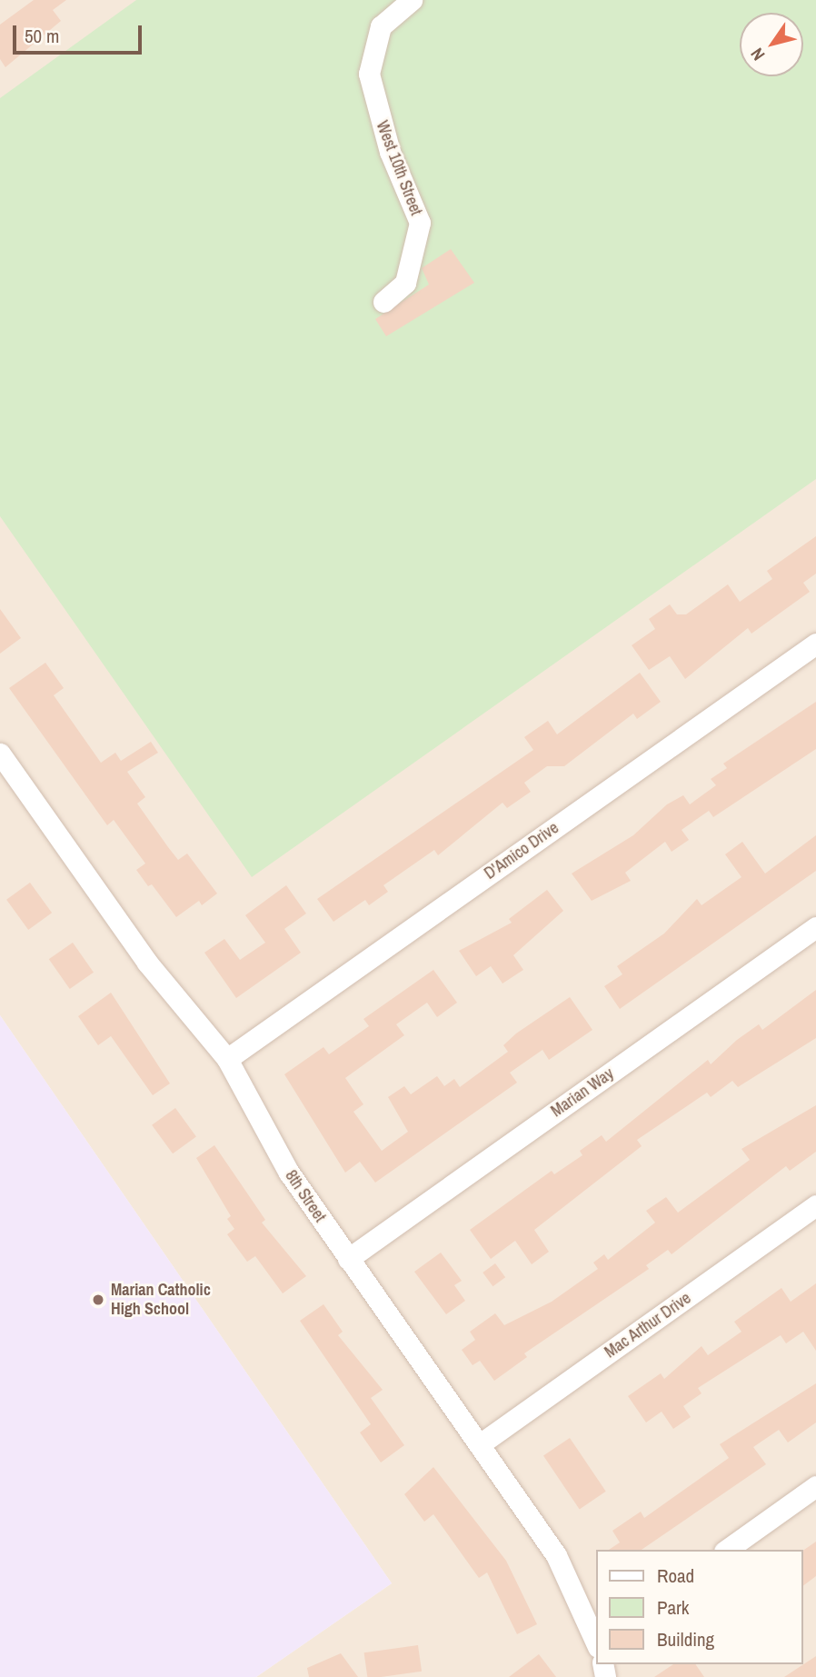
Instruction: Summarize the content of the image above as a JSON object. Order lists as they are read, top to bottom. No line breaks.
{"streets":{"street":["West 10th Street","D'Amico Drive","Marian Way","8th Street","Mac Arthur Drive"]},"crossings":[["D'Amico Drive","8th Street"],["Marian Way","8th Street"],["8th Street","Mac Arthur Drive"]],"places":["Marian Catholic High School"],"legend":["Road","Park","Building"],"scale_bar":"50 m","north":"bottom left"}
